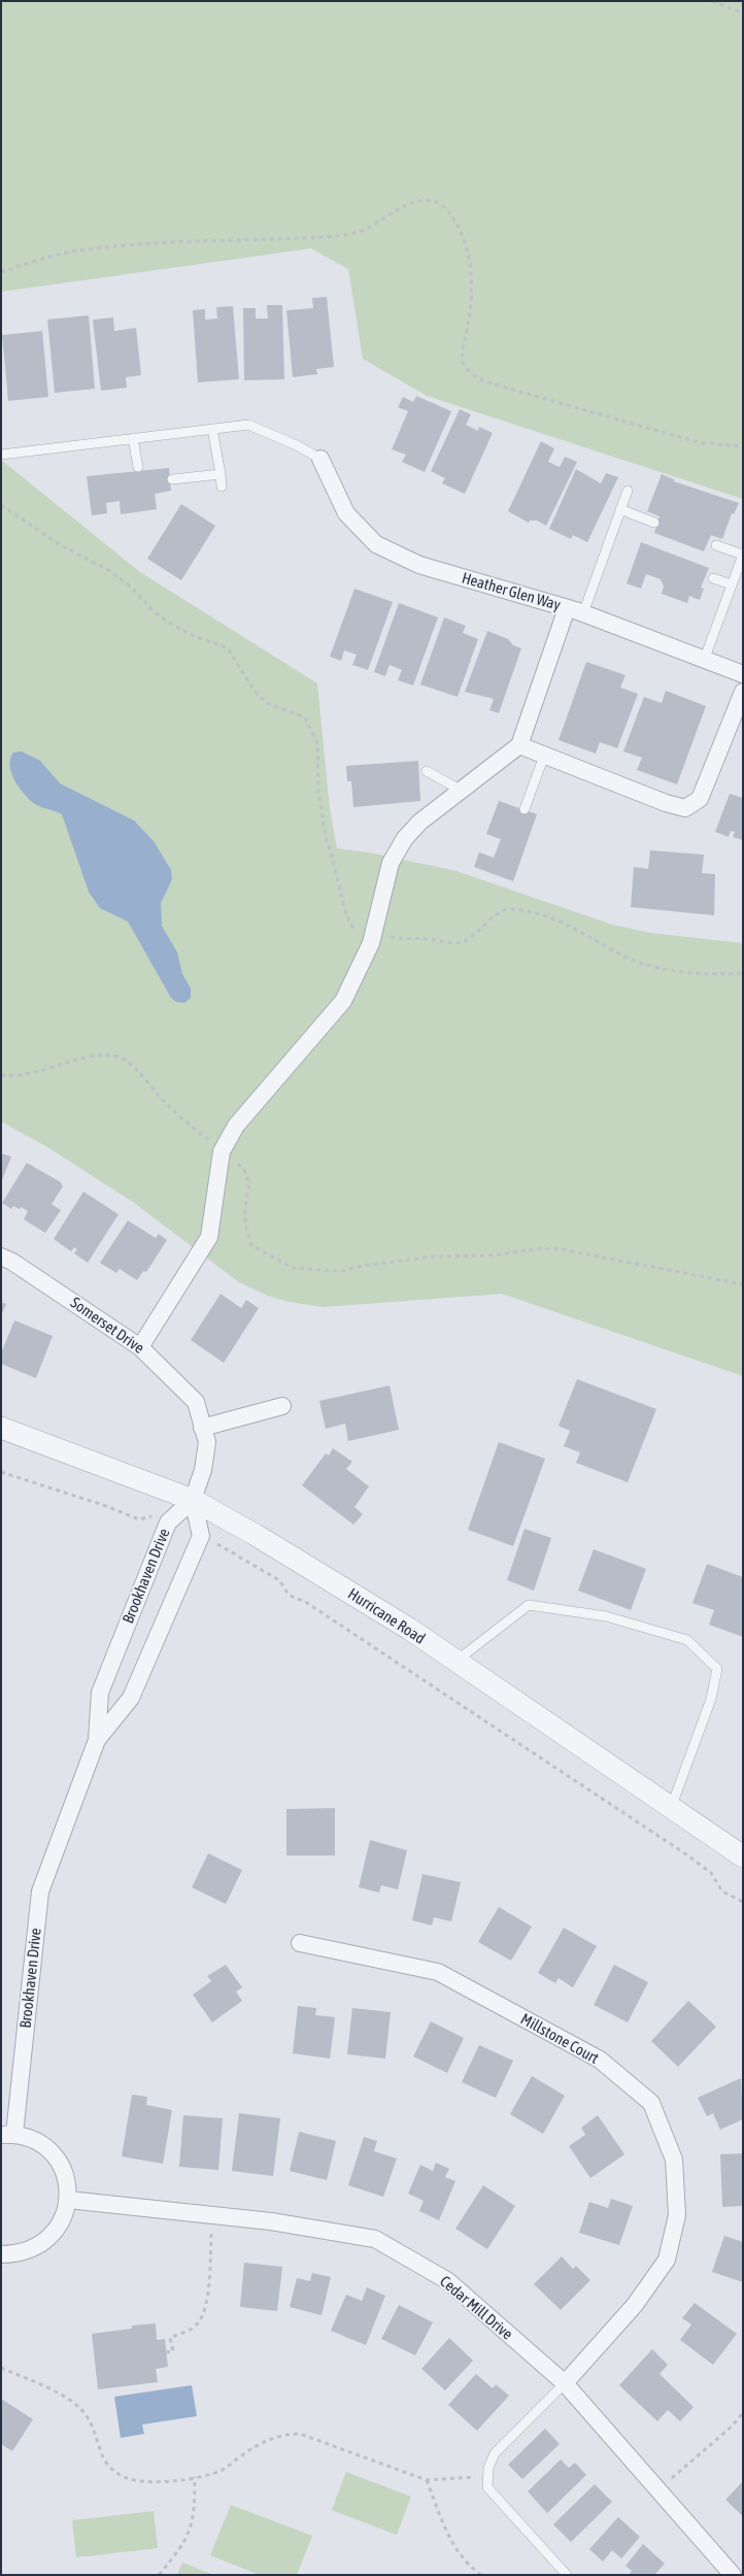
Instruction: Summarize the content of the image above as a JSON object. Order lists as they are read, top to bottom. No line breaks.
{"streets":{"street":["Heather Glen Way","Somerset Drive","Brookhaven Drive","Hurricane Road","Millstone Court","Cedar Mill Drive"]},"crossings":[["Somerset Drive","Brookhaven Drive"],["Somerset Drive","Hurricane Road"],["Brookhaven Drive","Hurricane Road"],["Millstone Court","Cedar Mill Drive"]]}
